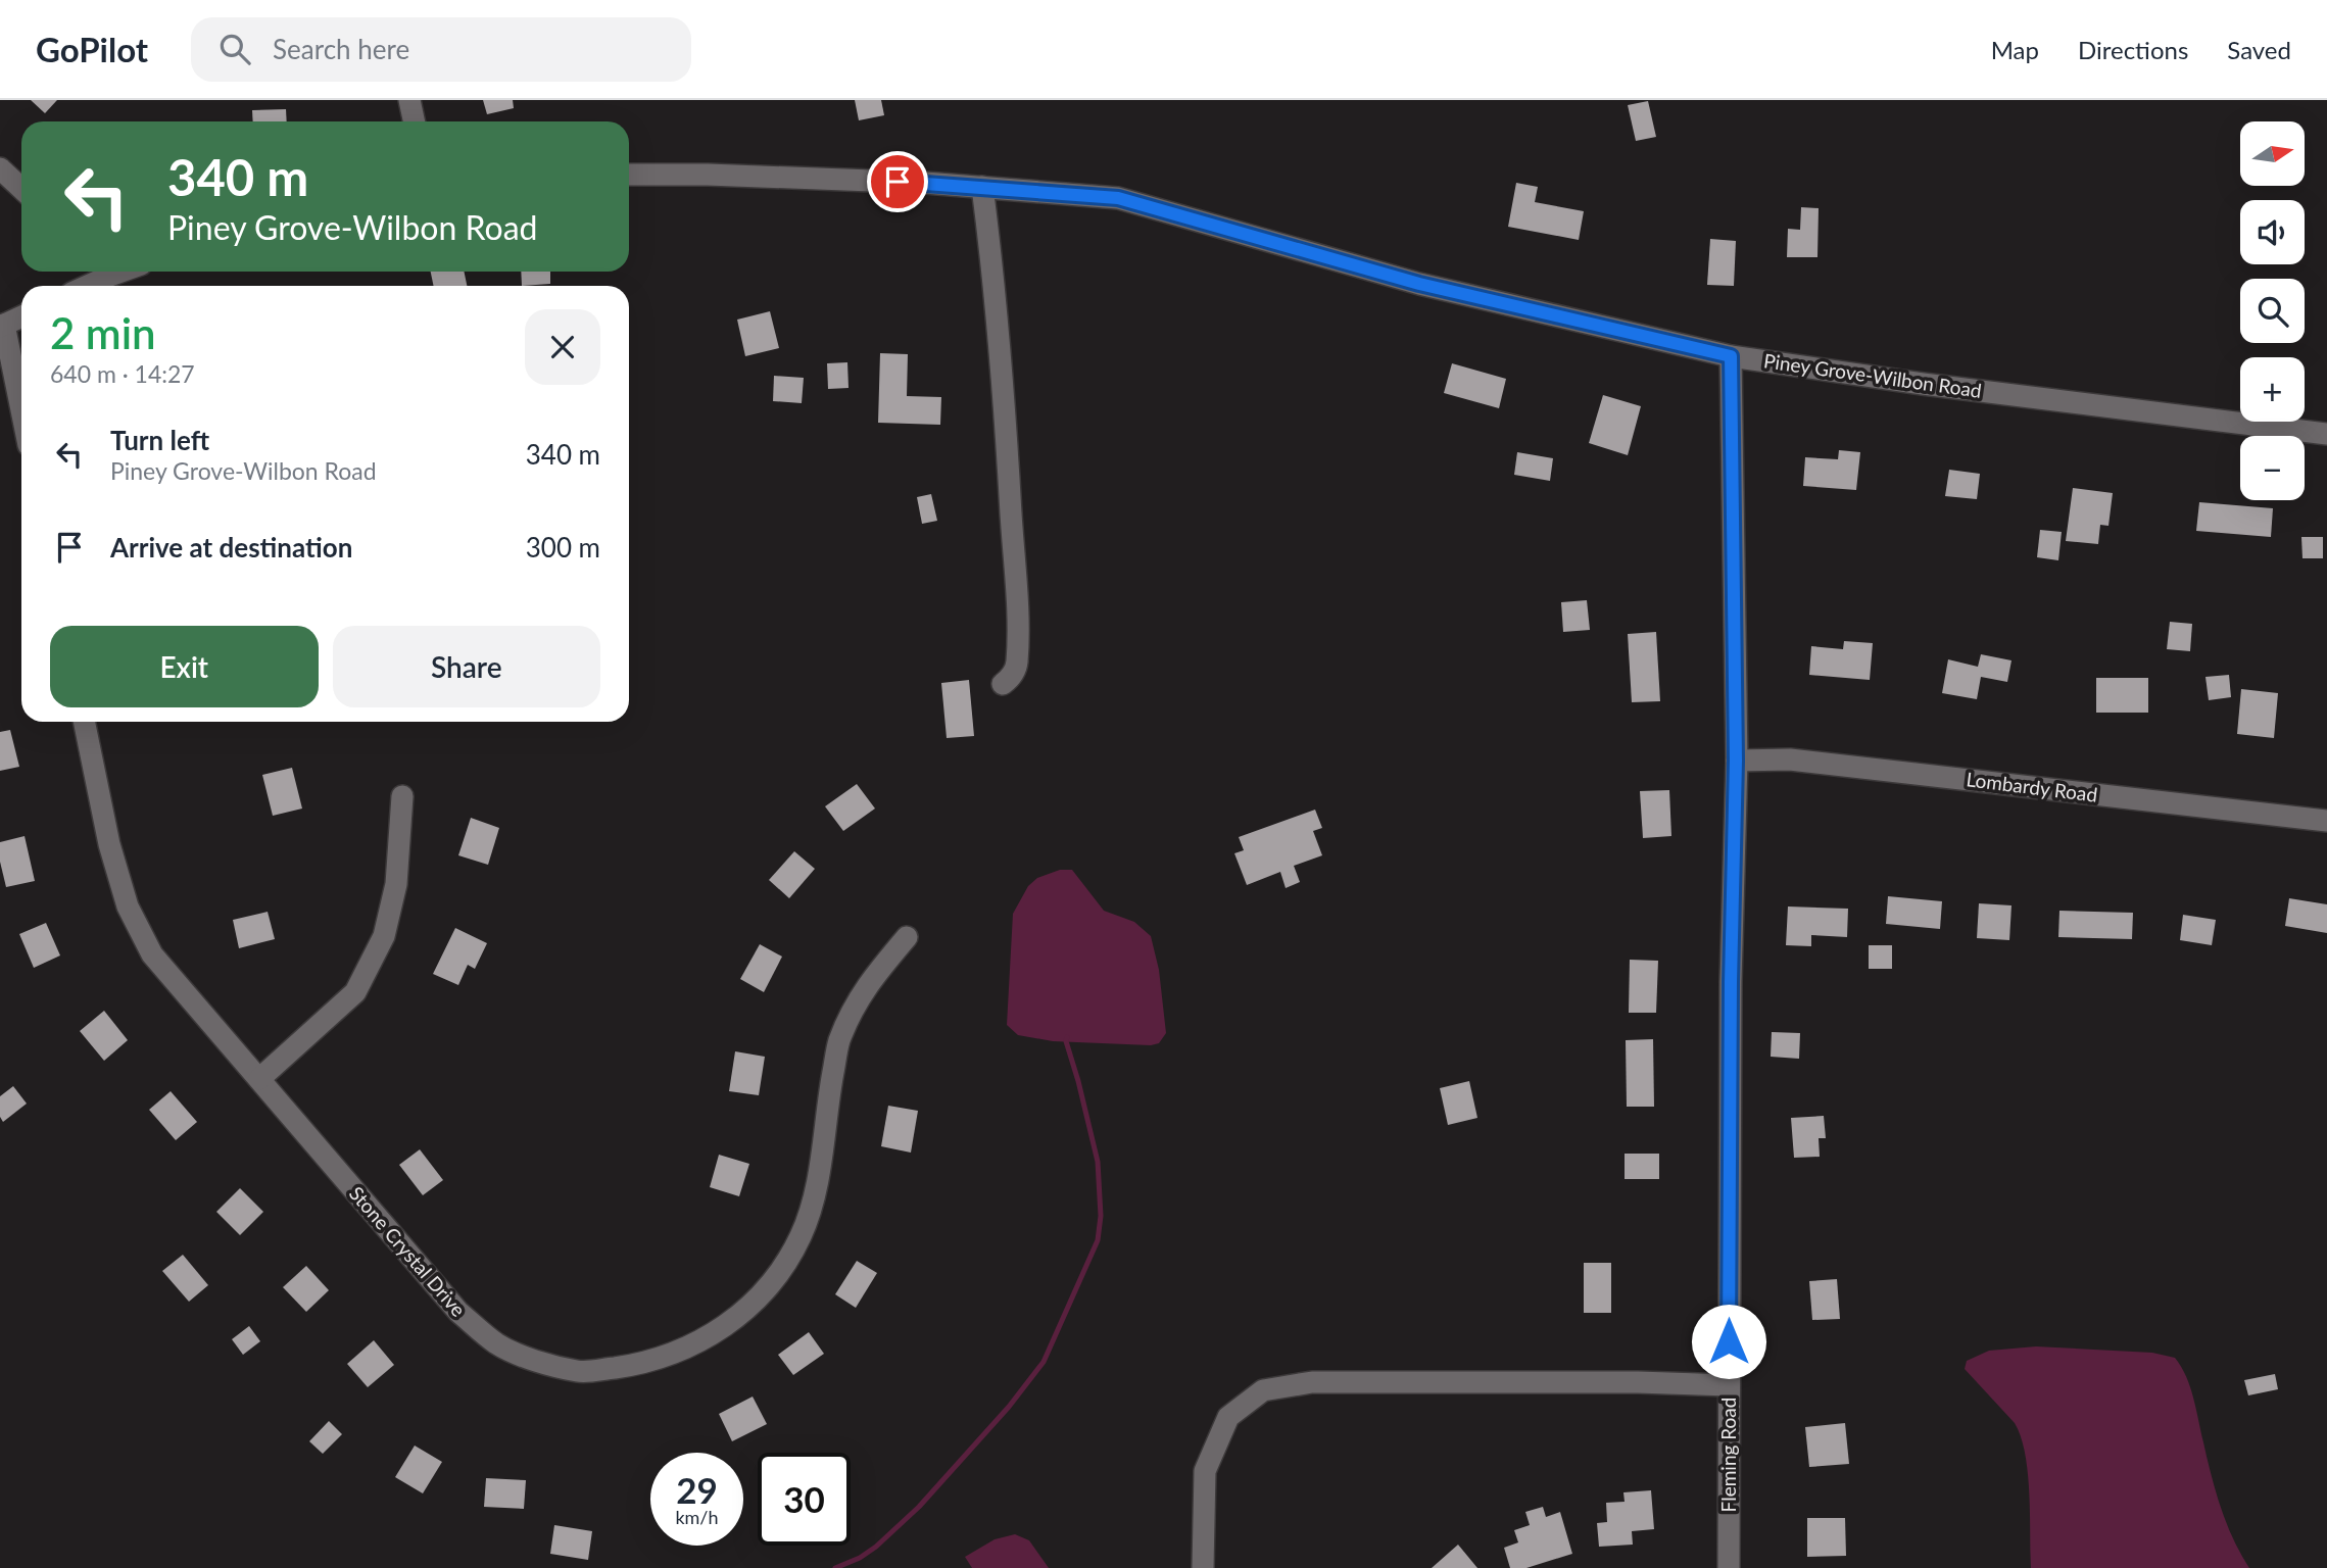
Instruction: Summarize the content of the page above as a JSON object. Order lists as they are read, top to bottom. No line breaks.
{"streets":{"street":["Piney Grove-Wilbon Road","Lombardy Road","Stone Crystal Drive","Fleming Road"]},"crossings":[["Piney Grove-Wilbon Road","Fleming Road"],["Lombardy Road","Fleming Road"]],"north":"right","page":{"header":"GoPilot","search":"Search here","nav":["Map","Directions","Saved"],"map_buttons":["+","−"],"turn":["340 m","Piney Grove-Wilbon Road"],"heading":["2 min","640 m · 14:27"],"list":[{"name":"Turn left","note":"Piney Grove-Wilbon Road","value":"340 m"},{"name":"Arrive at destination","value":"300 m"}],"buttons":["Exit","Share"],"speed":"29 km/h","limit":"30"}}
